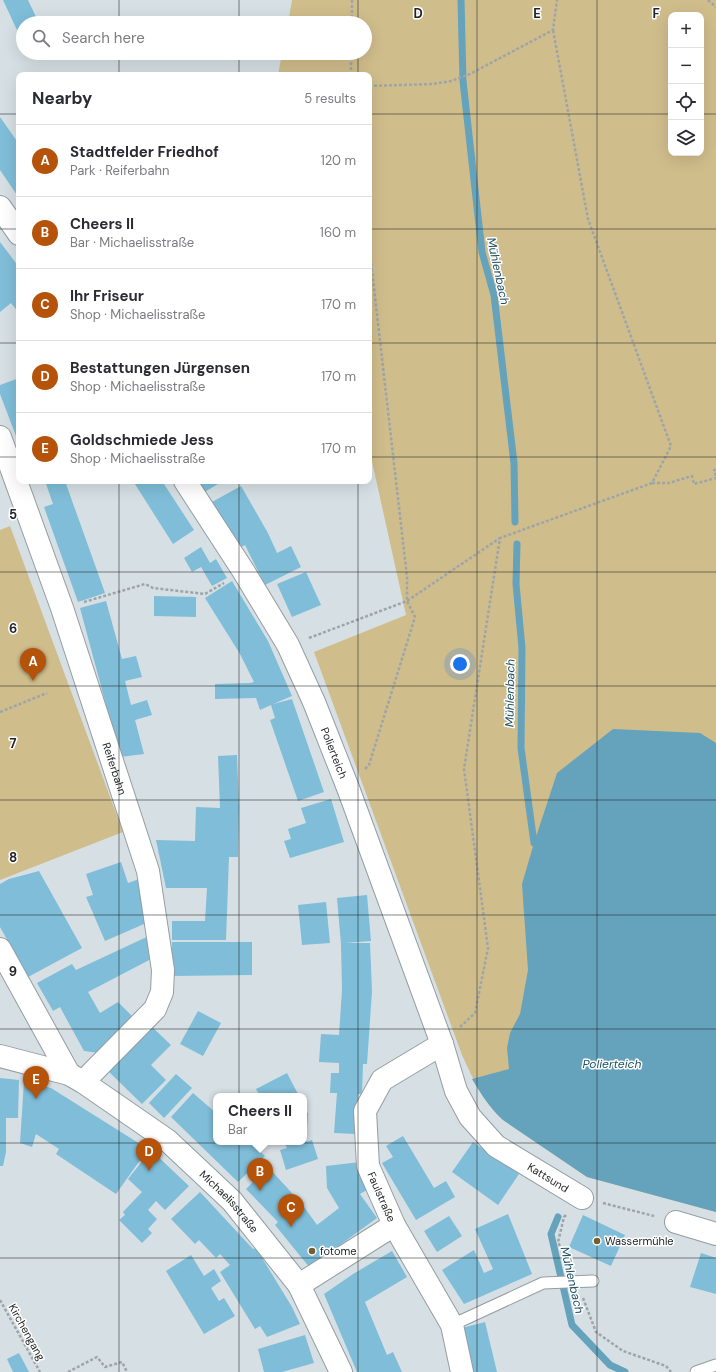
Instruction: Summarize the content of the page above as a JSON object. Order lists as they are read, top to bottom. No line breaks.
{"streets":{"street":["Polierteich","Reiferbahn","Kattsund","Faulstraße","Michaelisstraße"],"path":["Kirchengang"]},"crossings":[["Polierteich","Kattsund"],["Polierteich","Faulstraße"],["Reiferbahn","Michaelisstraße"],["Kattsund","Faulstraße"]],"water":["Mühlenbach","Polierteich"],"places":["Wassermühle","fotome"],"page":{"map_buttons":["+","−"],"search":"Search here","heading":["Nearby","5 results"],"list":[{"mark":"A","name":"Stadtfelder Friedhof","note":"Park · Reiferbahn","value":"120 m"},{"mark":"B","name":"Cheers II","note":"Bar · Michaelisstraße","value":"160 m"},{"mark":"C","name":"Ihr Friseur","note":"Shop · Michaelisstraße","value":"170 m"},{"mark":"D","name":"Bestattungen Jürgensen","note":"Shop · Michaelisstraße","value":"170 m"},{"mark":"E","name":"Goldschmiede Jess","note":"Shop · Michaelisstraße","value":"170 m"}],"pins":["A","E","D","B","C"],"popup":["Cheers II","Bar"]},"grid":{"columns":["D","E","F"],"rows":["5","6","7","8","9"]}}
